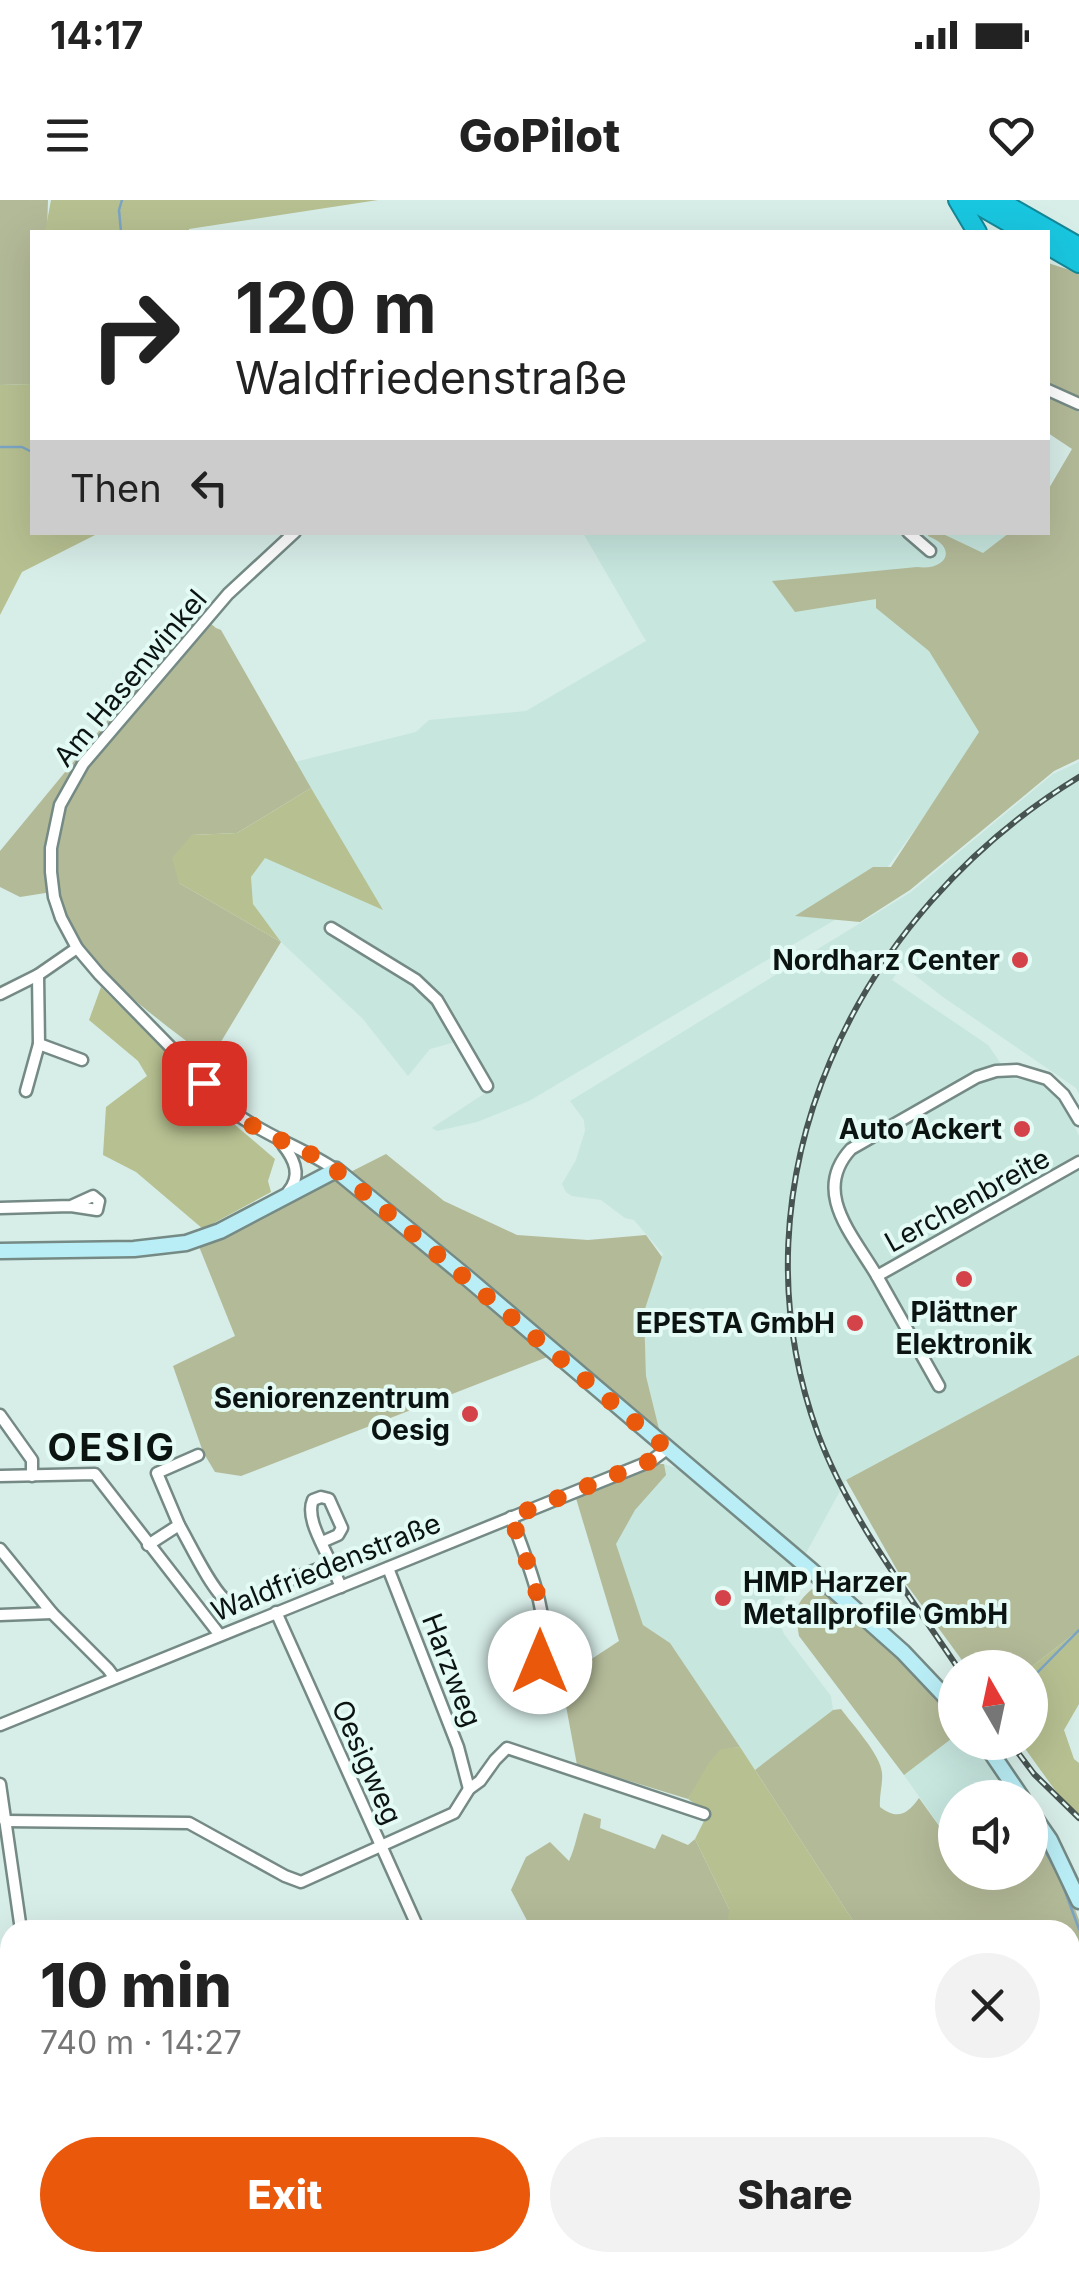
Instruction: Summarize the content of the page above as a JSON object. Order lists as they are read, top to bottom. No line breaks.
{"streets":{"street":["Am Hasenwinkel","Lerchenbreite","Waldfriedenstraße","Harzweg","Oesigweg"]},"crossings":[["Waldfriedenstraße","Harzweg"],["Waldfriedenstraße","Oesigweg"],["Harzweg","Oesigweg"]],"districts":["OESIG"],"places":["Nordharz Center","Auto Ackert","Plättner Elektronik","EPESTA GmbH","Seniorenzentrum Oesig","HMP Harzer Metallprofile GmbH"],"north":"top","page":{"status":"14:17","header":"GoPilot","turn":["120 m","Waldfriedenstraße"],"then":"Then","heading":["10 min","740 m · 14:27"],"buttons":["Exit","Share"]}}
